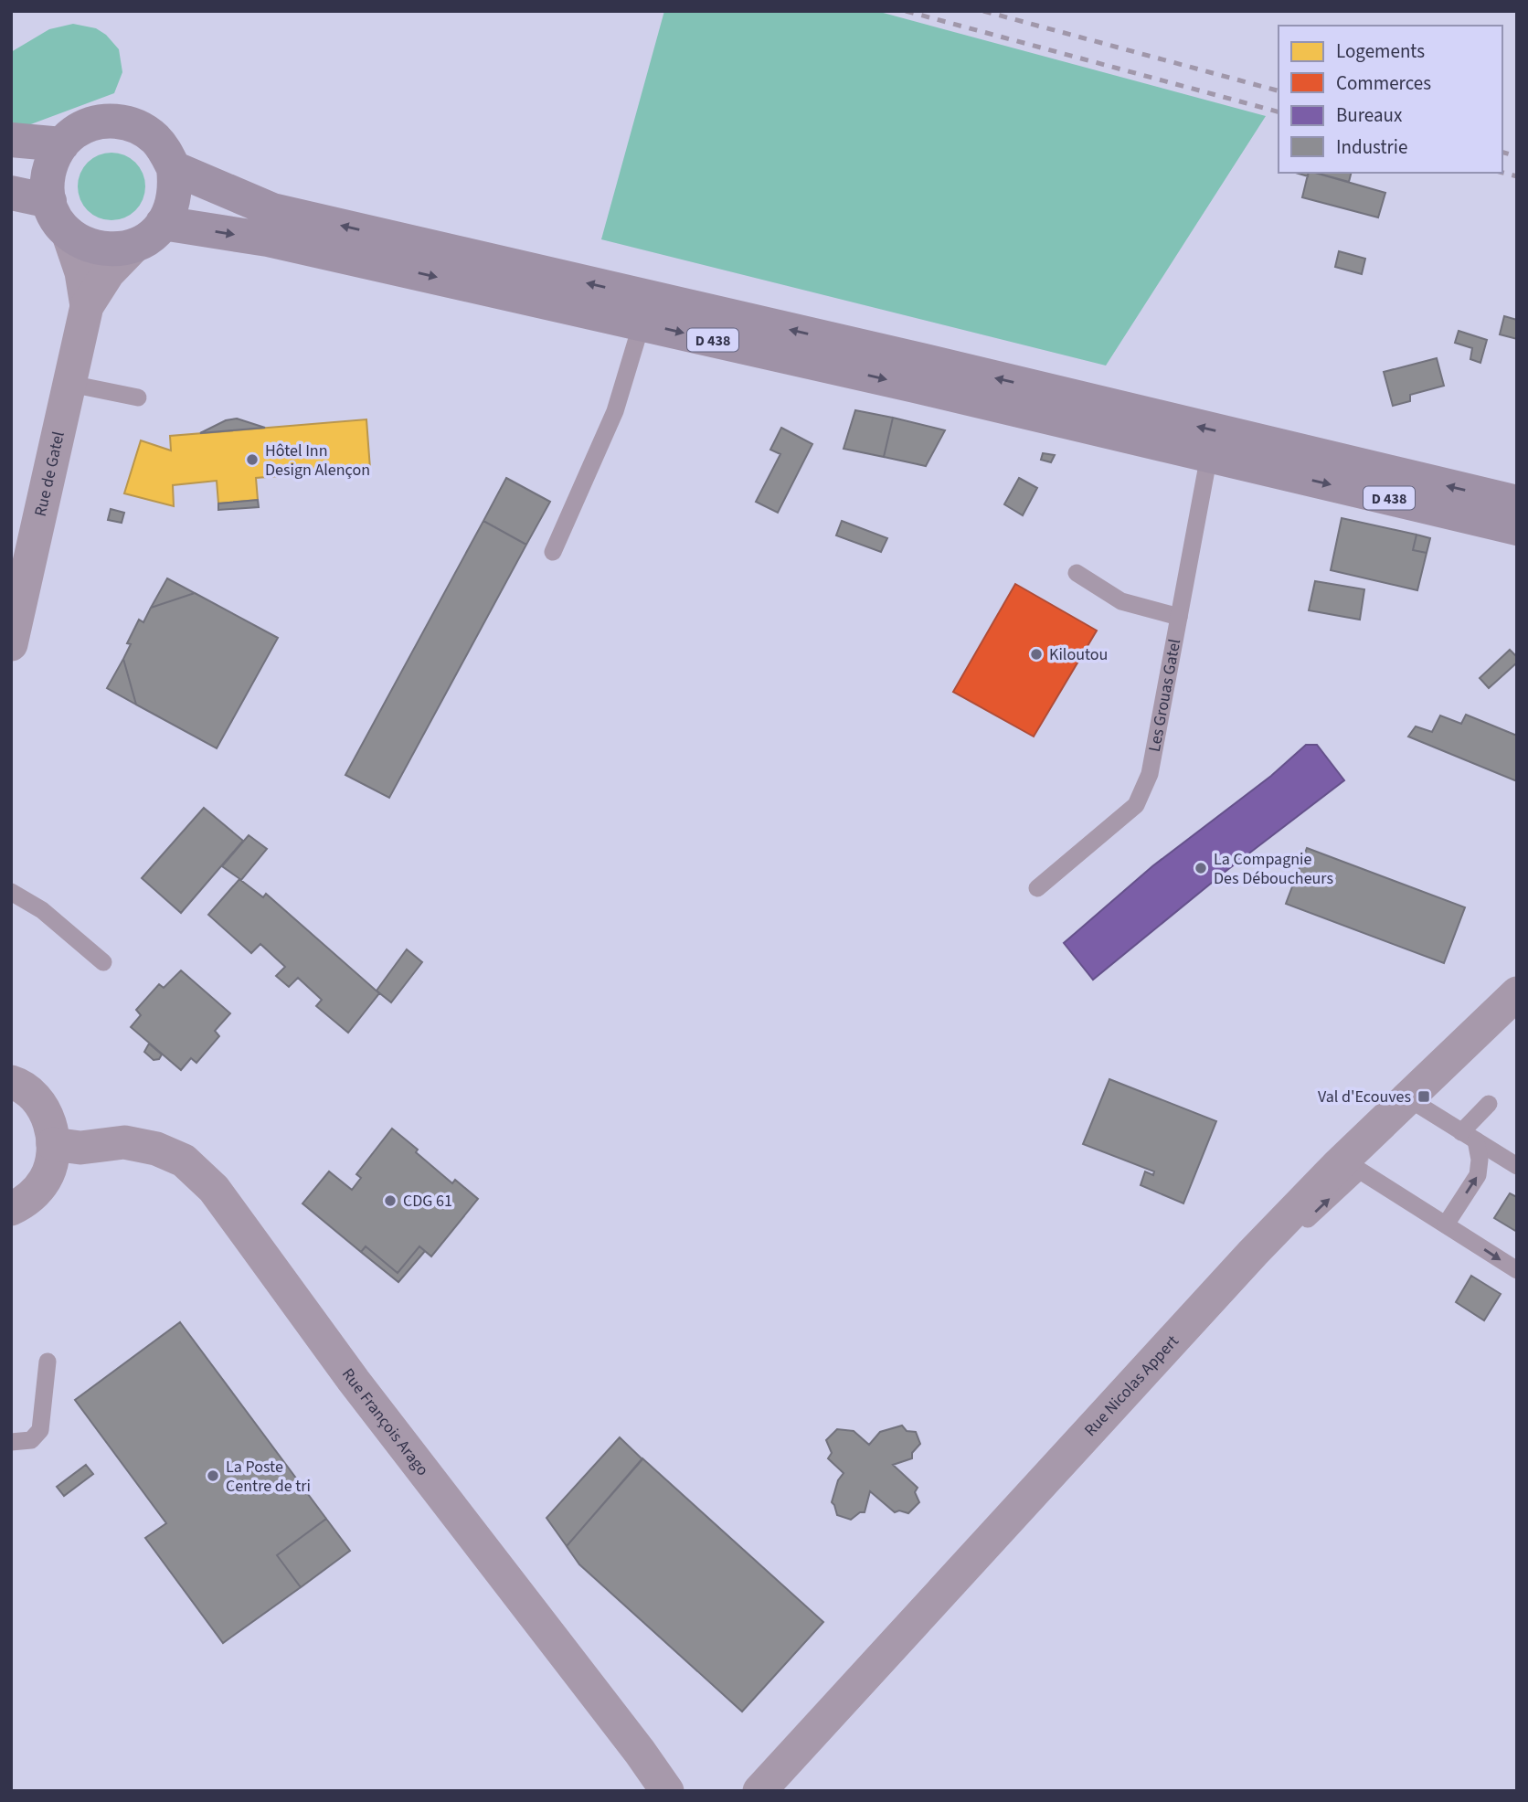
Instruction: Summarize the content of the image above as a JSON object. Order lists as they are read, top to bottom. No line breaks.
{"streets":{"main road":["D 438"],"street":["Rue de Gatel","Rue Nicolas Appert","Rue François Arago"],"lane":["Les Grouas Gatel"]},"crossings":[["D 438","Rue de Gatel"],["D 438","Les Grouas Gatel"]],"places":{"other":["Hôtel Inn Design Alençon","Kiloutou","La Compagnie Des Déboucheurs","CDG 61","La Poste Centre de tri"],"transit":["Val d'Ecouves"]},"legend":["Logements","Commerces","Bureaux","Industrie"]}
